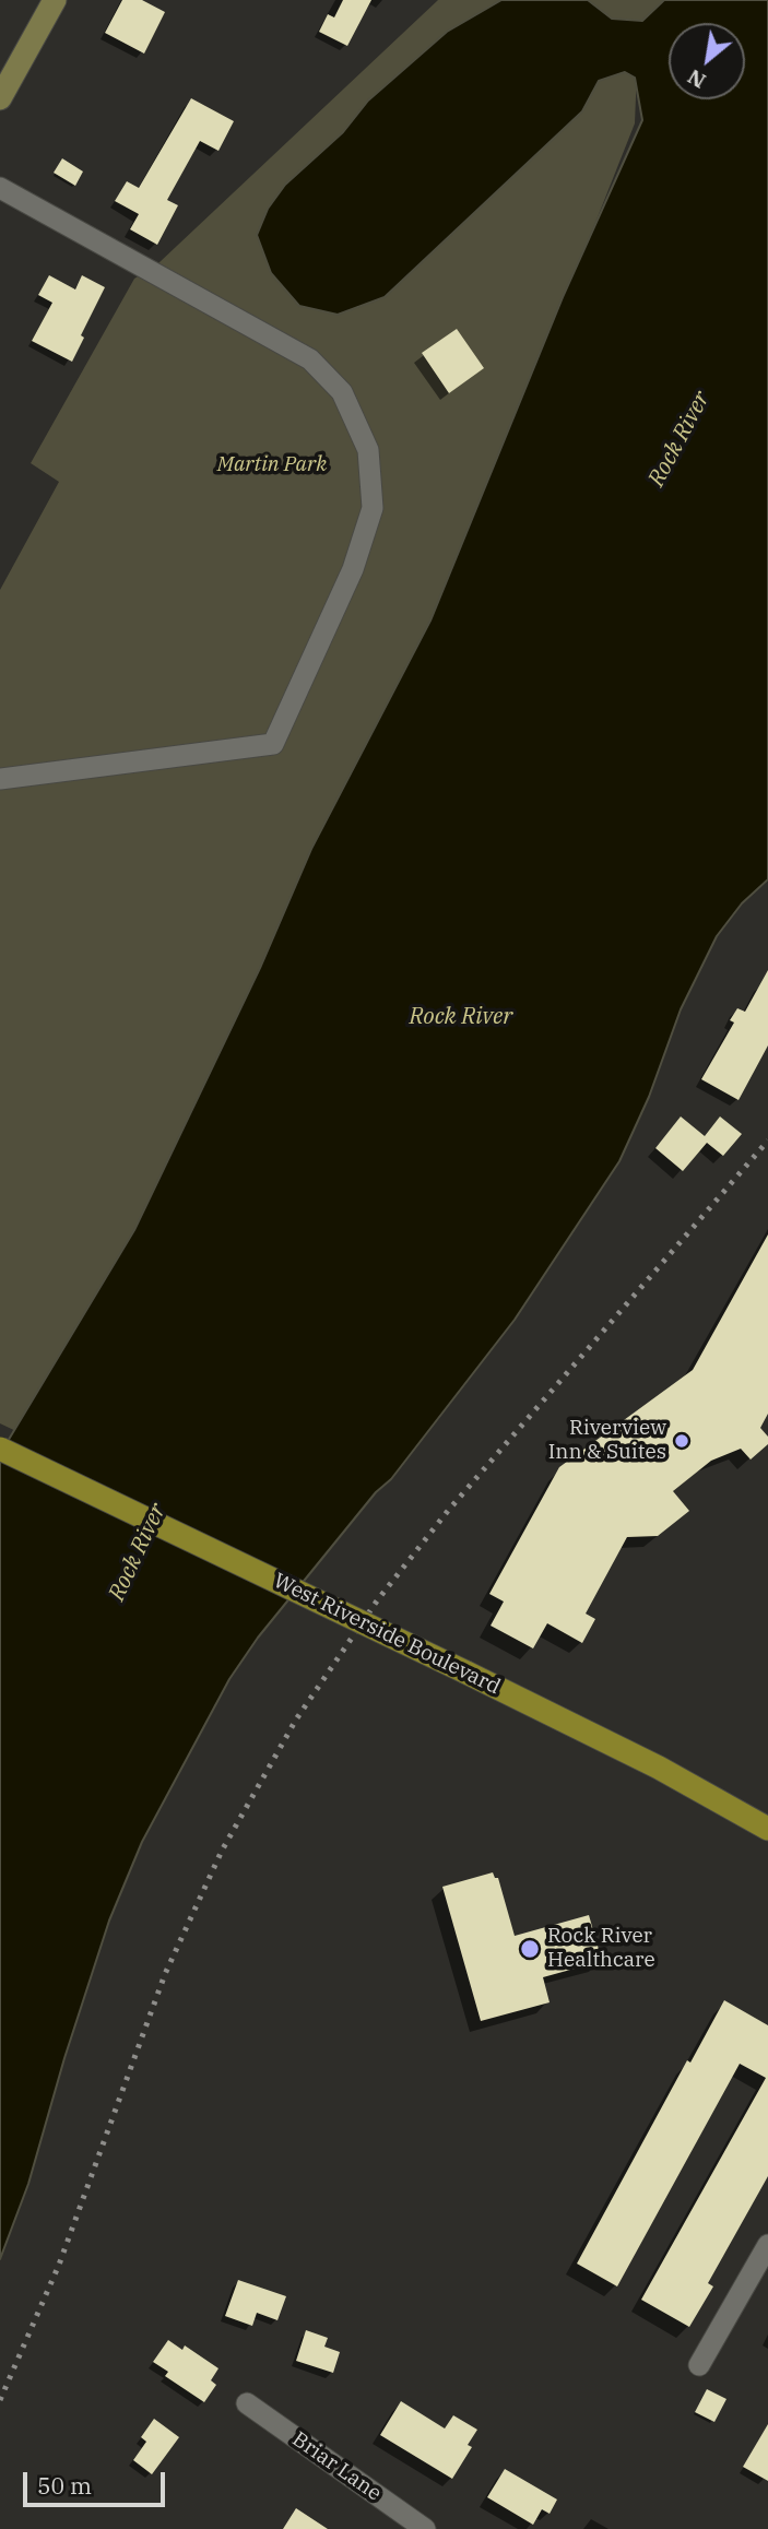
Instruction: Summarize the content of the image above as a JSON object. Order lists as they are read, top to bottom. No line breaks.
{"streets":{"main road":["West Riverside Boulevard"],"street":["Briar Lane"]},"water":["Rock River"],"parks":["Martin Park"],"places":["Riverview Inn & Suites","Rock River Healthcare"],"scale_bar":"50 m","north":"bottom left"}
